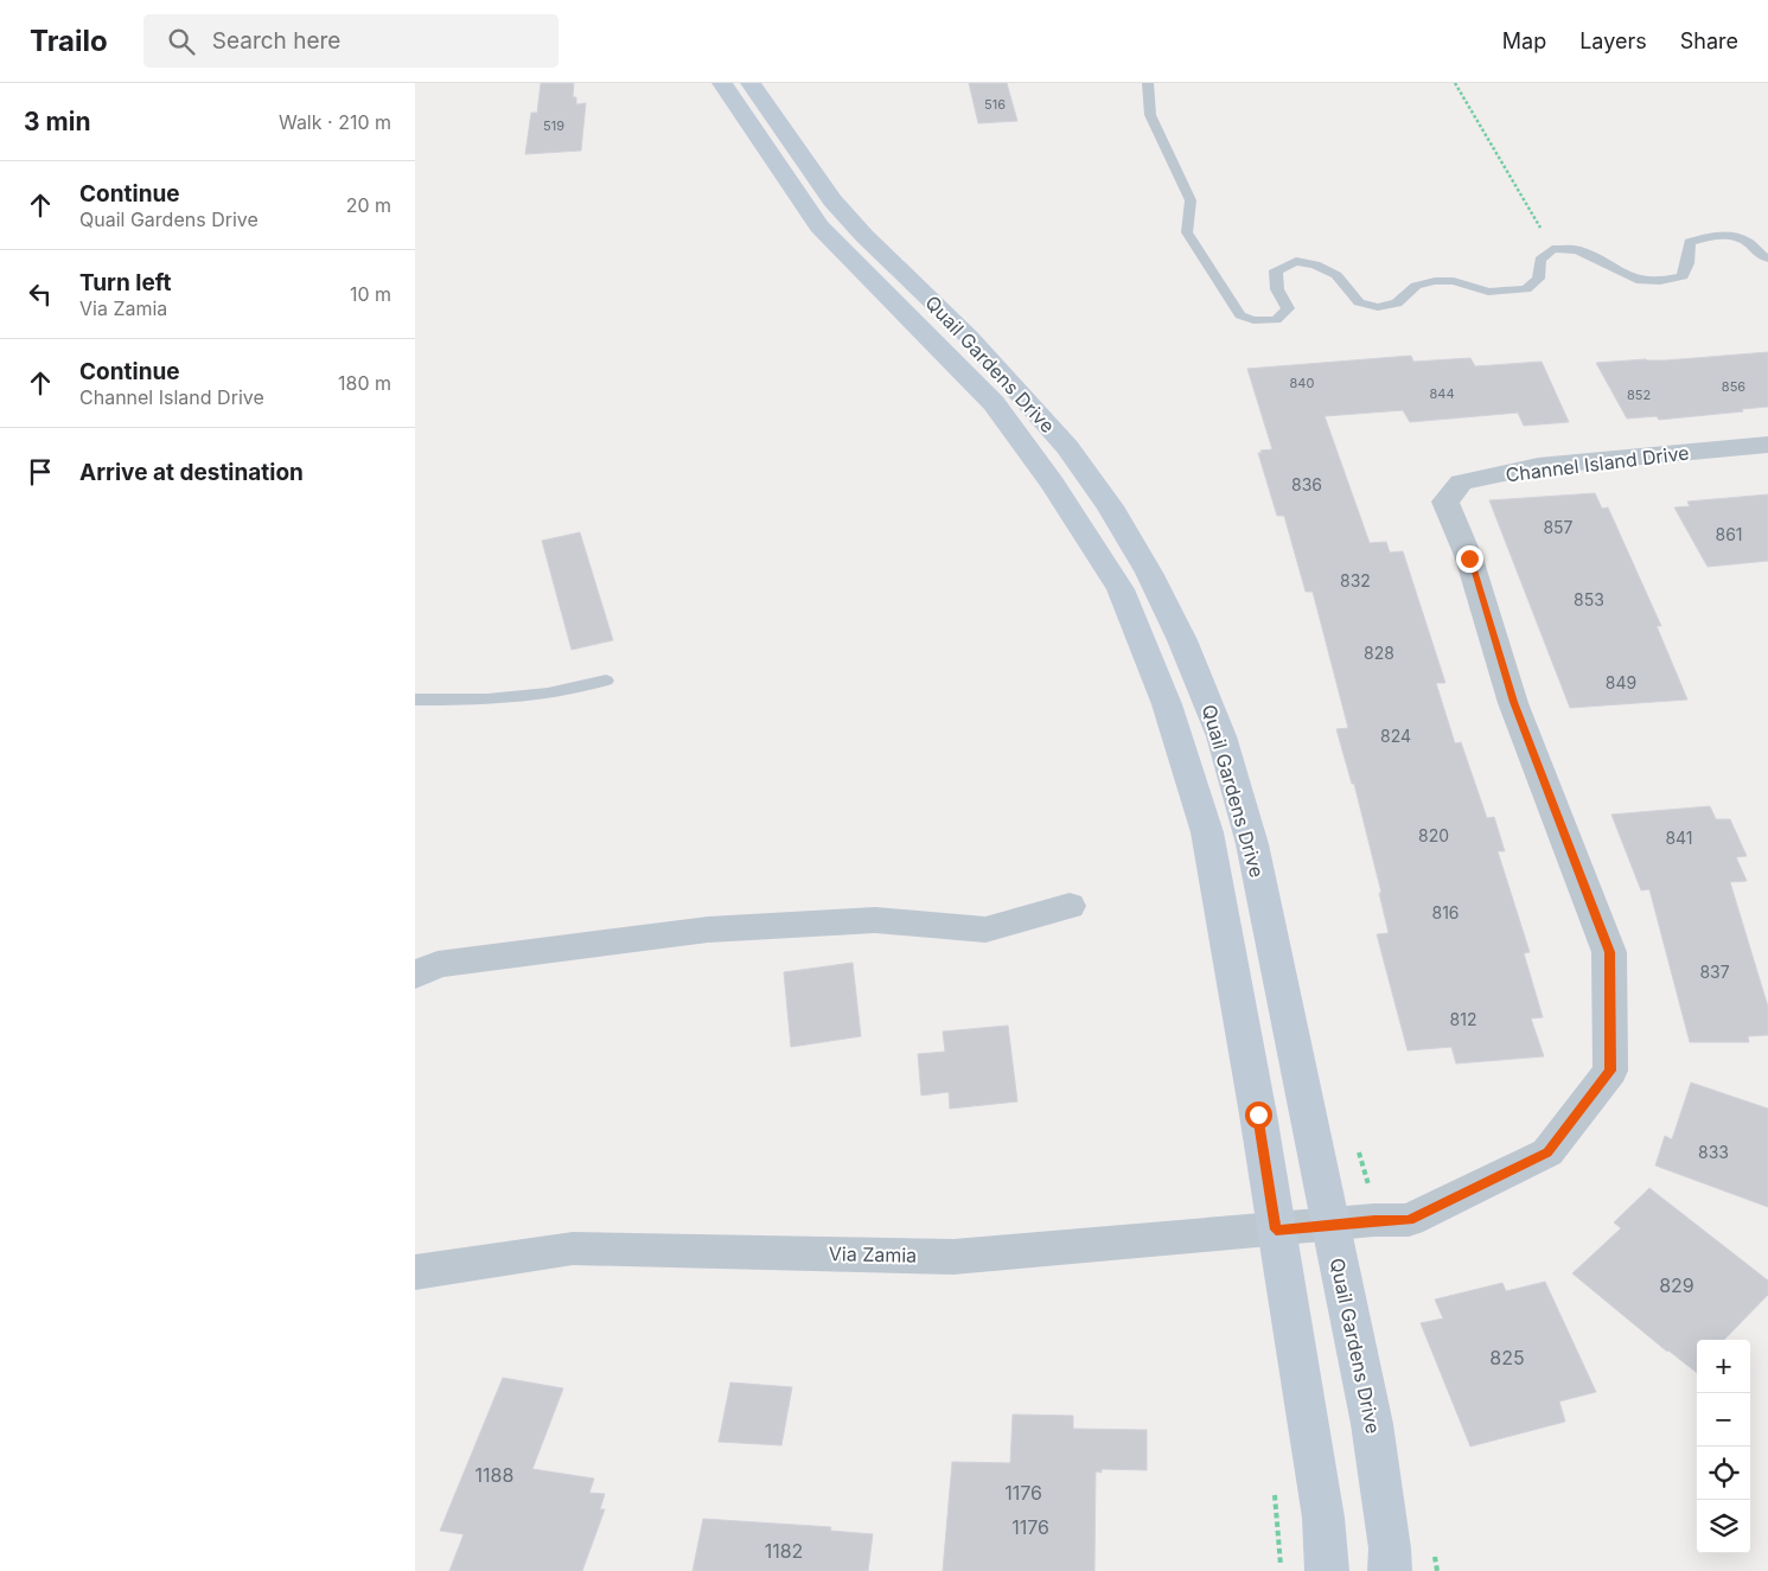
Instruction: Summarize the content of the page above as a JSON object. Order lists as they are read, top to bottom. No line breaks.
{"streets":{"main road":["Quail Gardens Drive"],"street":["Channel Island Drive","Via Zamia"]},"crossings":[["Quail Gardens Drive","Channel Island Drive"],["Quail Gardens Drive","Via Zamia"],["Channel Island Drive","Via Zamia"]],"house_numbers":["516","519","840","856","844","852","836","857","861","832","853","828","849","824","820","841","816","837","812","833","829","825","1188","1176","1176","1182"],"page":{"header":"Trailo","search":"Search here","nav":["Map","Layers","Share"],"heading":["3 min","Walk · 210 m"],"list":[["Continue","Quail Gardens Drive","20 m"],["Turn left","Via Zamia","10 m"],["Continue","Channel Island Drive","180 m"],"Arrive at destination"],"map_buttons":["+","−"]}}
